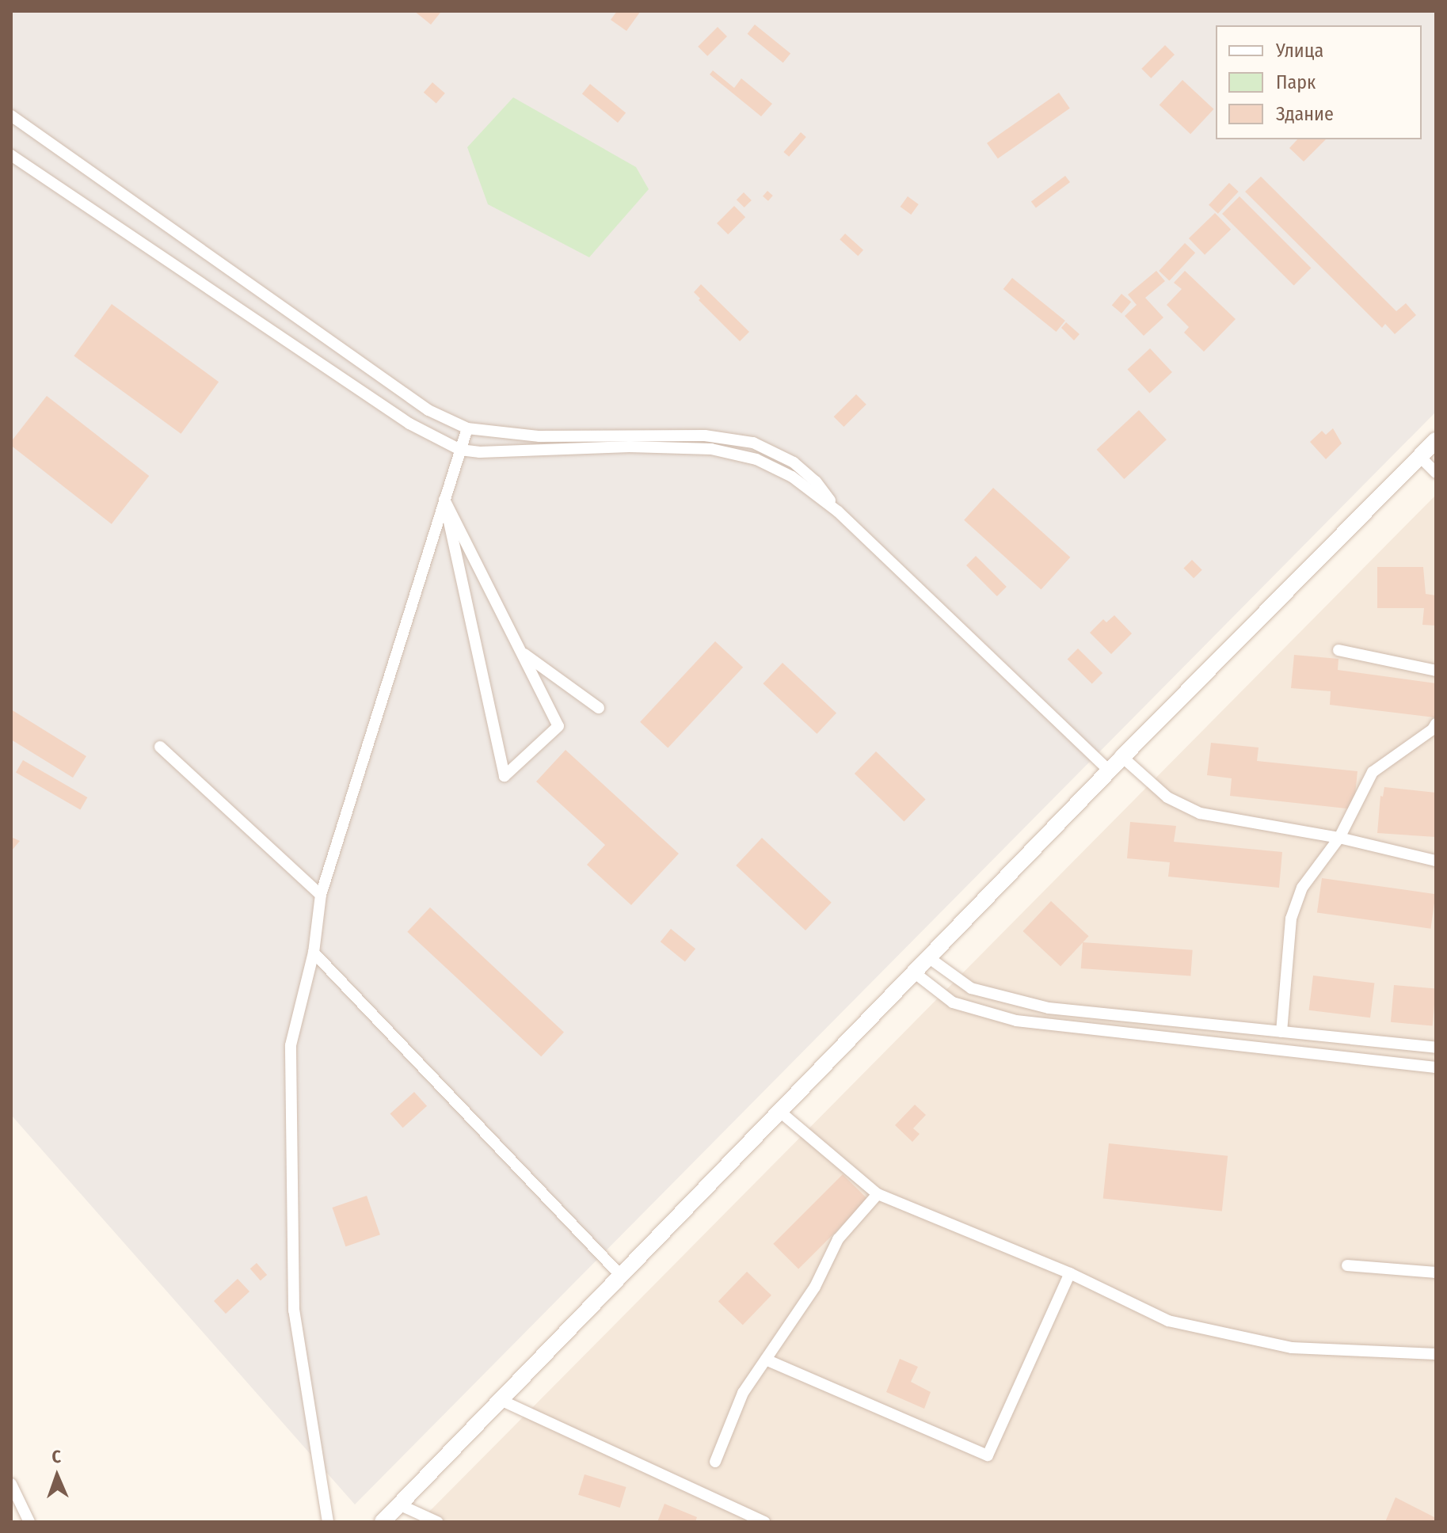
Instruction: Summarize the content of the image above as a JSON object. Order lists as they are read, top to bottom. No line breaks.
{"legend":["Улица","Парк","Здание"],"north":"top"}
